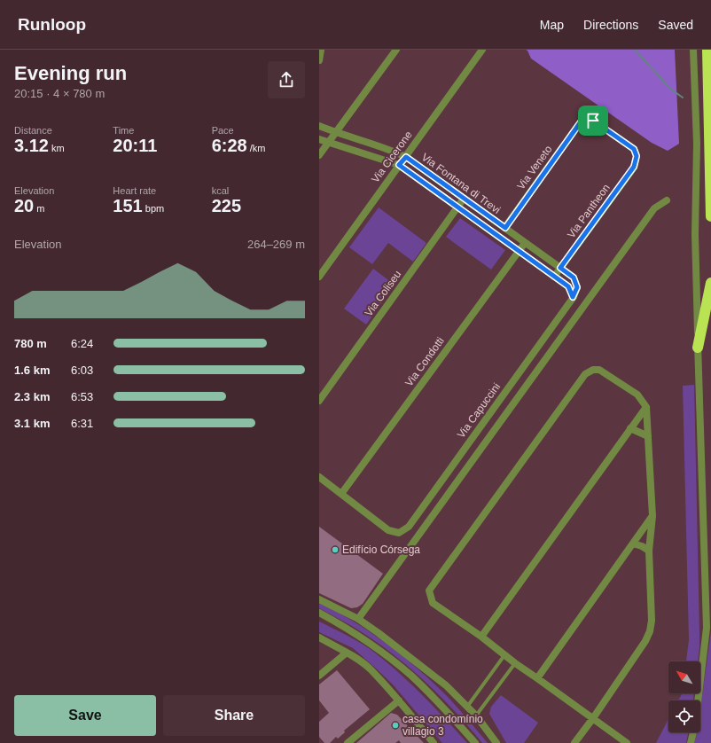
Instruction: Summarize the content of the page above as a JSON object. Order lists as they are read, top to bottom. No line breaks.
{"streets":{"street":["Via Cicerone","Via Veneto","Via Fontana di Trevi","Via Pantheon","Via Coliseu","Via Condotti","Via Capuccini"]},"crossings":[["Via Cicerone","Via Fontana di Trevi"],["Via Veneto","Via Fontana di Trevi"],["Via Veneto","Via Pantheon"],["Via Fontana di Trevi","Via Pantheon"],["Via Fontana di Trevi","Via Coliseu"],["Via Fontana di Trevi","Via Condotti"],["Via Fontana di Trevi","Via Capuccini"],["Via Condotti","Via Capuccini"]],"places":["Edifício Córsega","casa condomínio villagio 3"],"north":"top left","page":{"header":"Runloop","nav":["Map","Directions","Saved"],"heading":["Evening run","20:15 · 4 × 780 m"],"stats":[["Distance","3.12 km"],["Time","20:11"],["Pace","6:28 /km"],["Elevation","20 m"],["Heart rate","151 bpm"],["kcal","225"]],"chart":["Elevation","264–269 m"],"list":[{"name":"780 m","note":"6:24"},{"name":"1.6 km","note":"6:03"},{"name":"2.3 km","note":"6:53"},{"name":"3.1 km","note":"6:31"}],"buttons":["Save","Share"]}}
